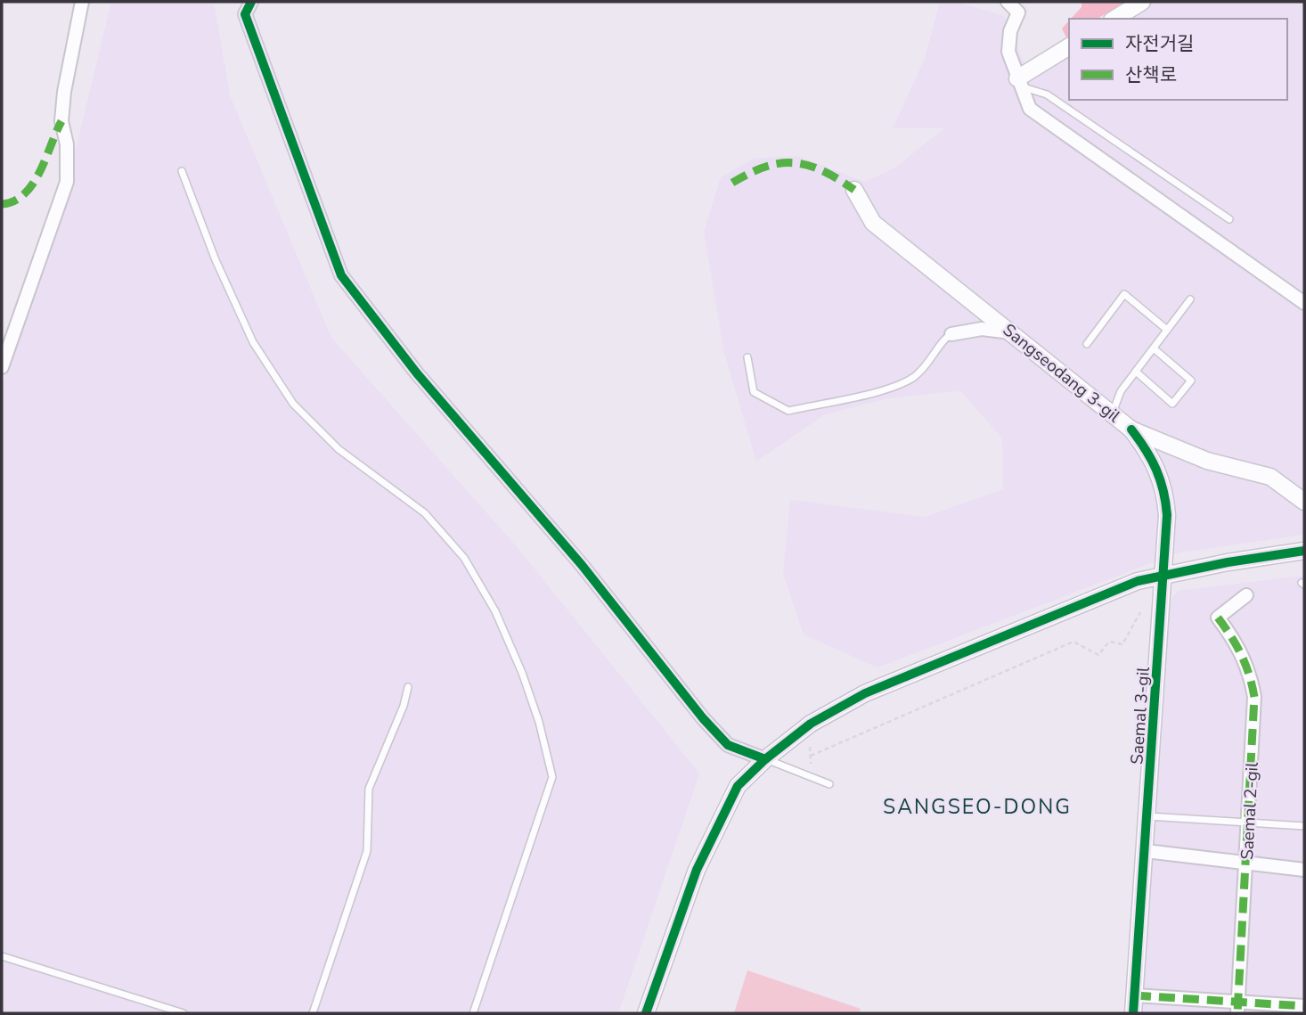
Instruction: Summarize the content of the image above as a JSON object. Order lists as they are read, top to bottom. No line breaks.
{"streets":{"street":["Sangseodang 3-gil","Saemal 3-gil","Saemal 2-gil"]},"crossings":[["Sangseodang 3-gil","Saemal 3-gil"]],"districts":["SANGSEO-DONG"],"legend":["자전거길","산책로"]}
